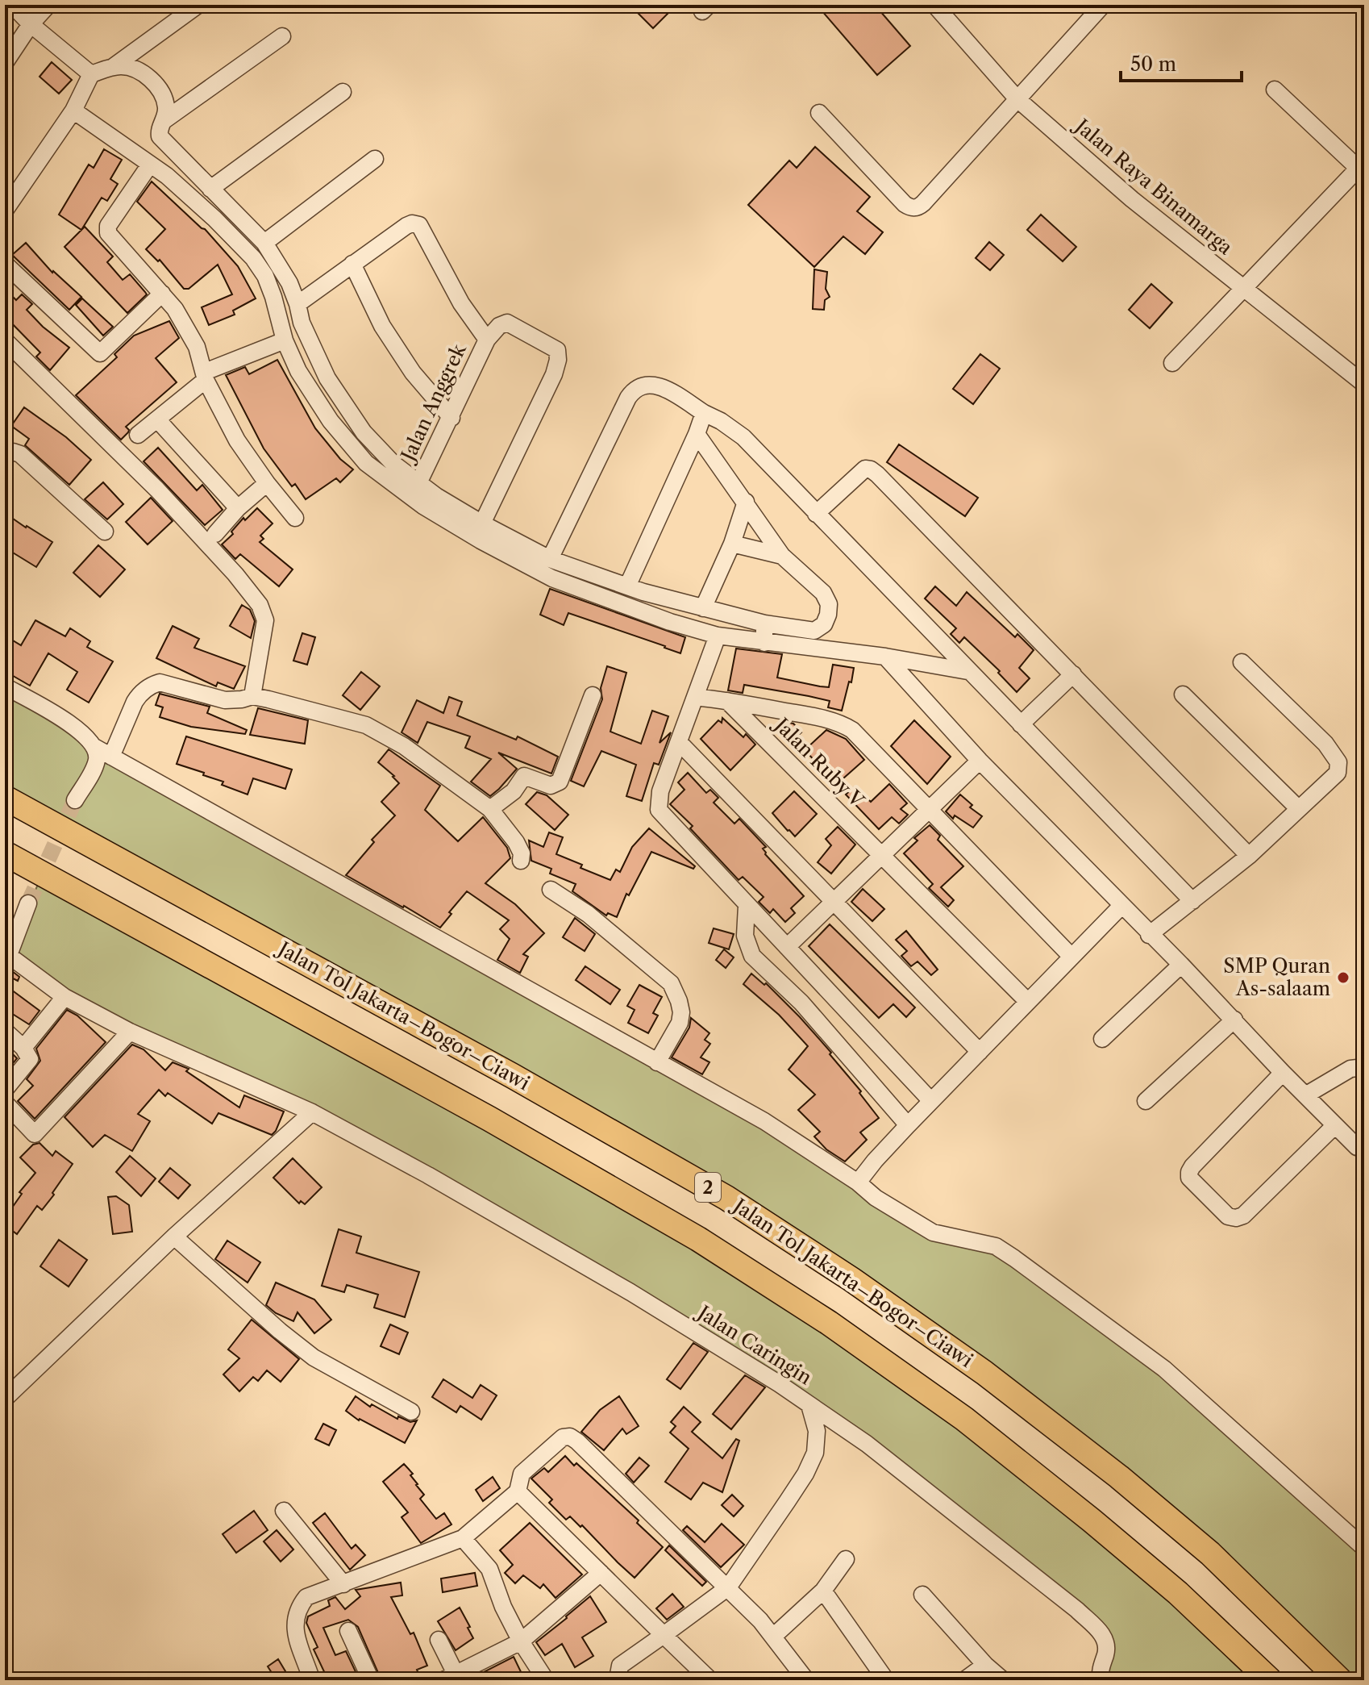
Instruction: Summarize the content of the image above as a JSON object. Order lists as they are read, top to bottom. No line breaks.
{"streets":{"highway":["Jalan Tol Jakarta–Bogor–Ciawi","2"],"street":["Jalan Raya Binamarga","Jalan Anggrek","Jalan Ruby V","Jalan Caringin"]},"places":["SMP Quran As-salaam"],"scale_bar":"50 m"}
